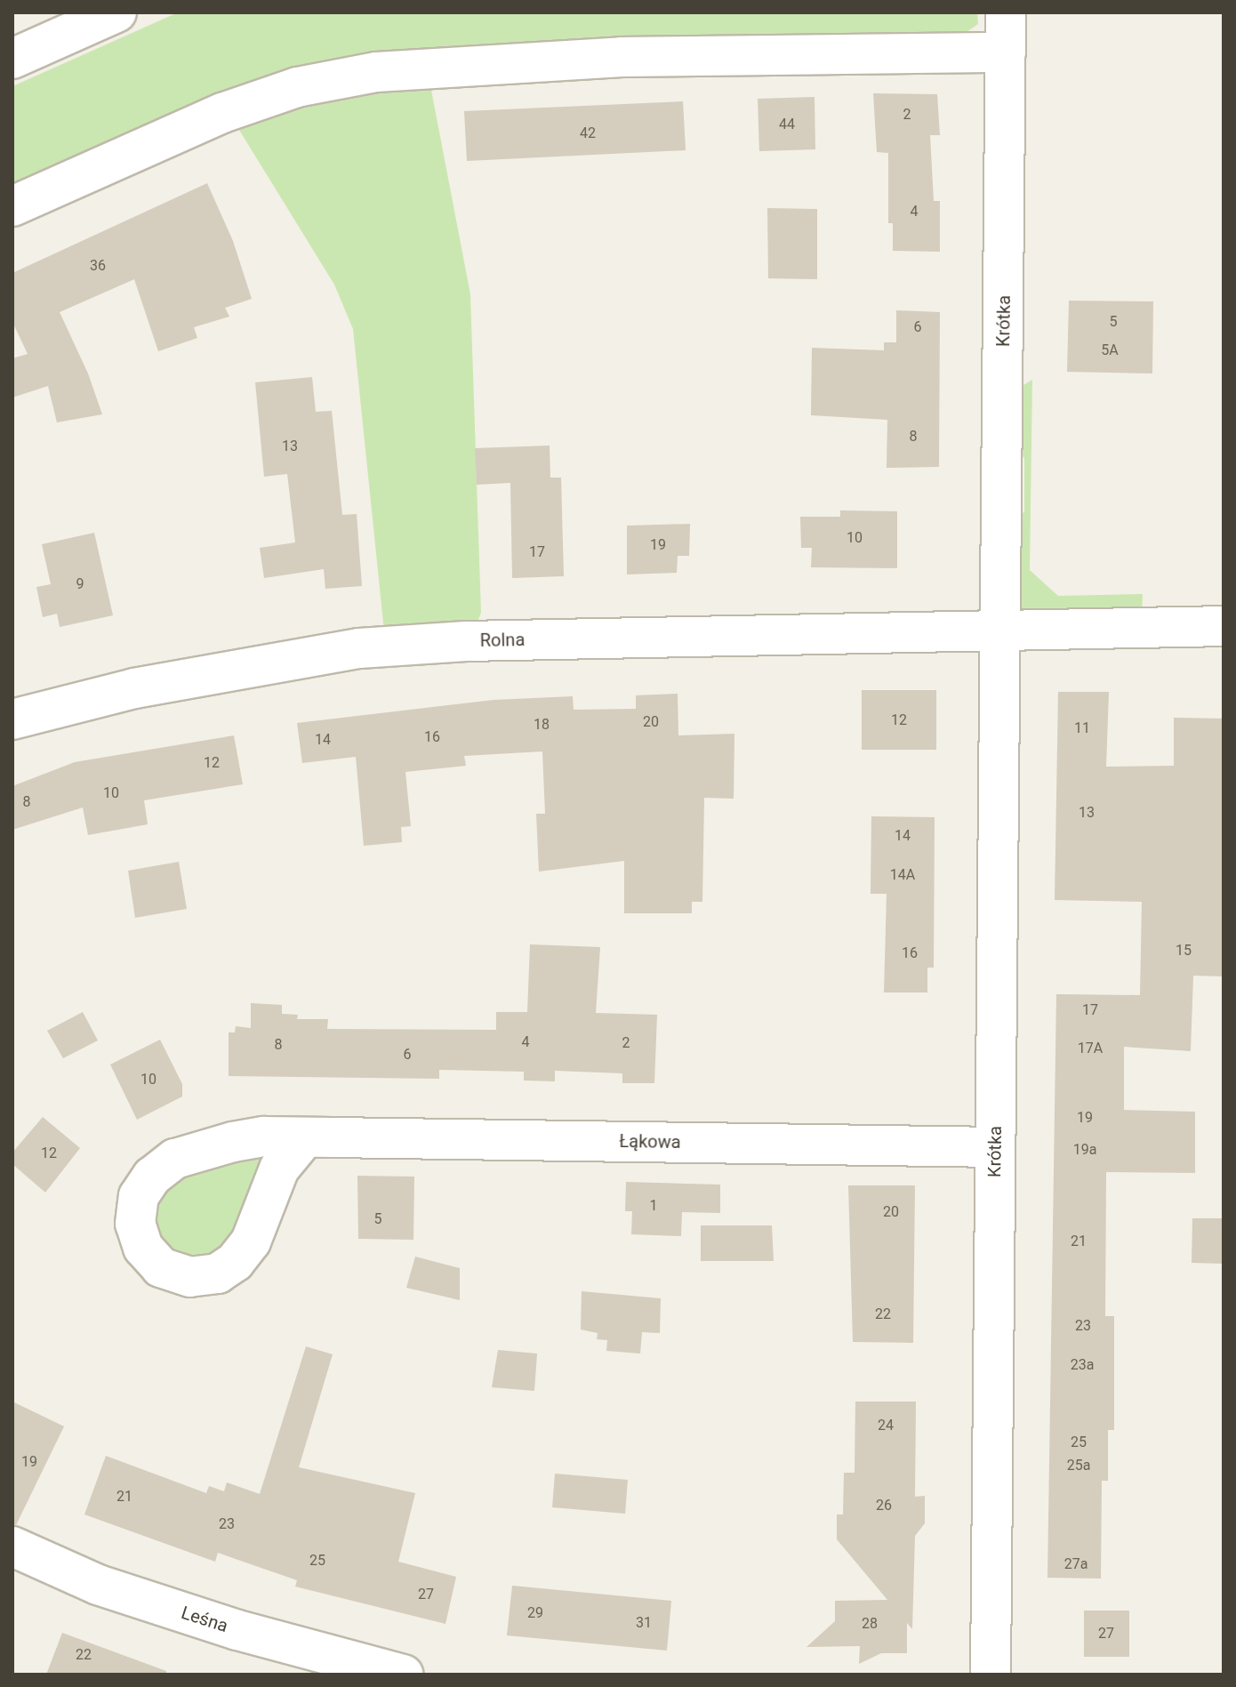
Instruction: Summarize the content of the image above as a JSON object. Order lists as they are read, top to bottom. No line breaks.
{"streets":{"street":["Krótka","Rolna","Łąkowa","Leśna"]},"crossings":[["Krótka","Rolna"],["Krótka","Łąkowa"]],"house_numbers":["2","44","42","4","36","5","6","5A","8","13","10","19","17","9","12","20","18","11","16","14","12","10","8","13","14","14A","15","16","17","4","2","8","17A","6","10","19","19a","12","1","20","5","21","22","23","23a","24","25","19","25a","21","26","23","25","27a","27","29","31","28","27","22"]}
